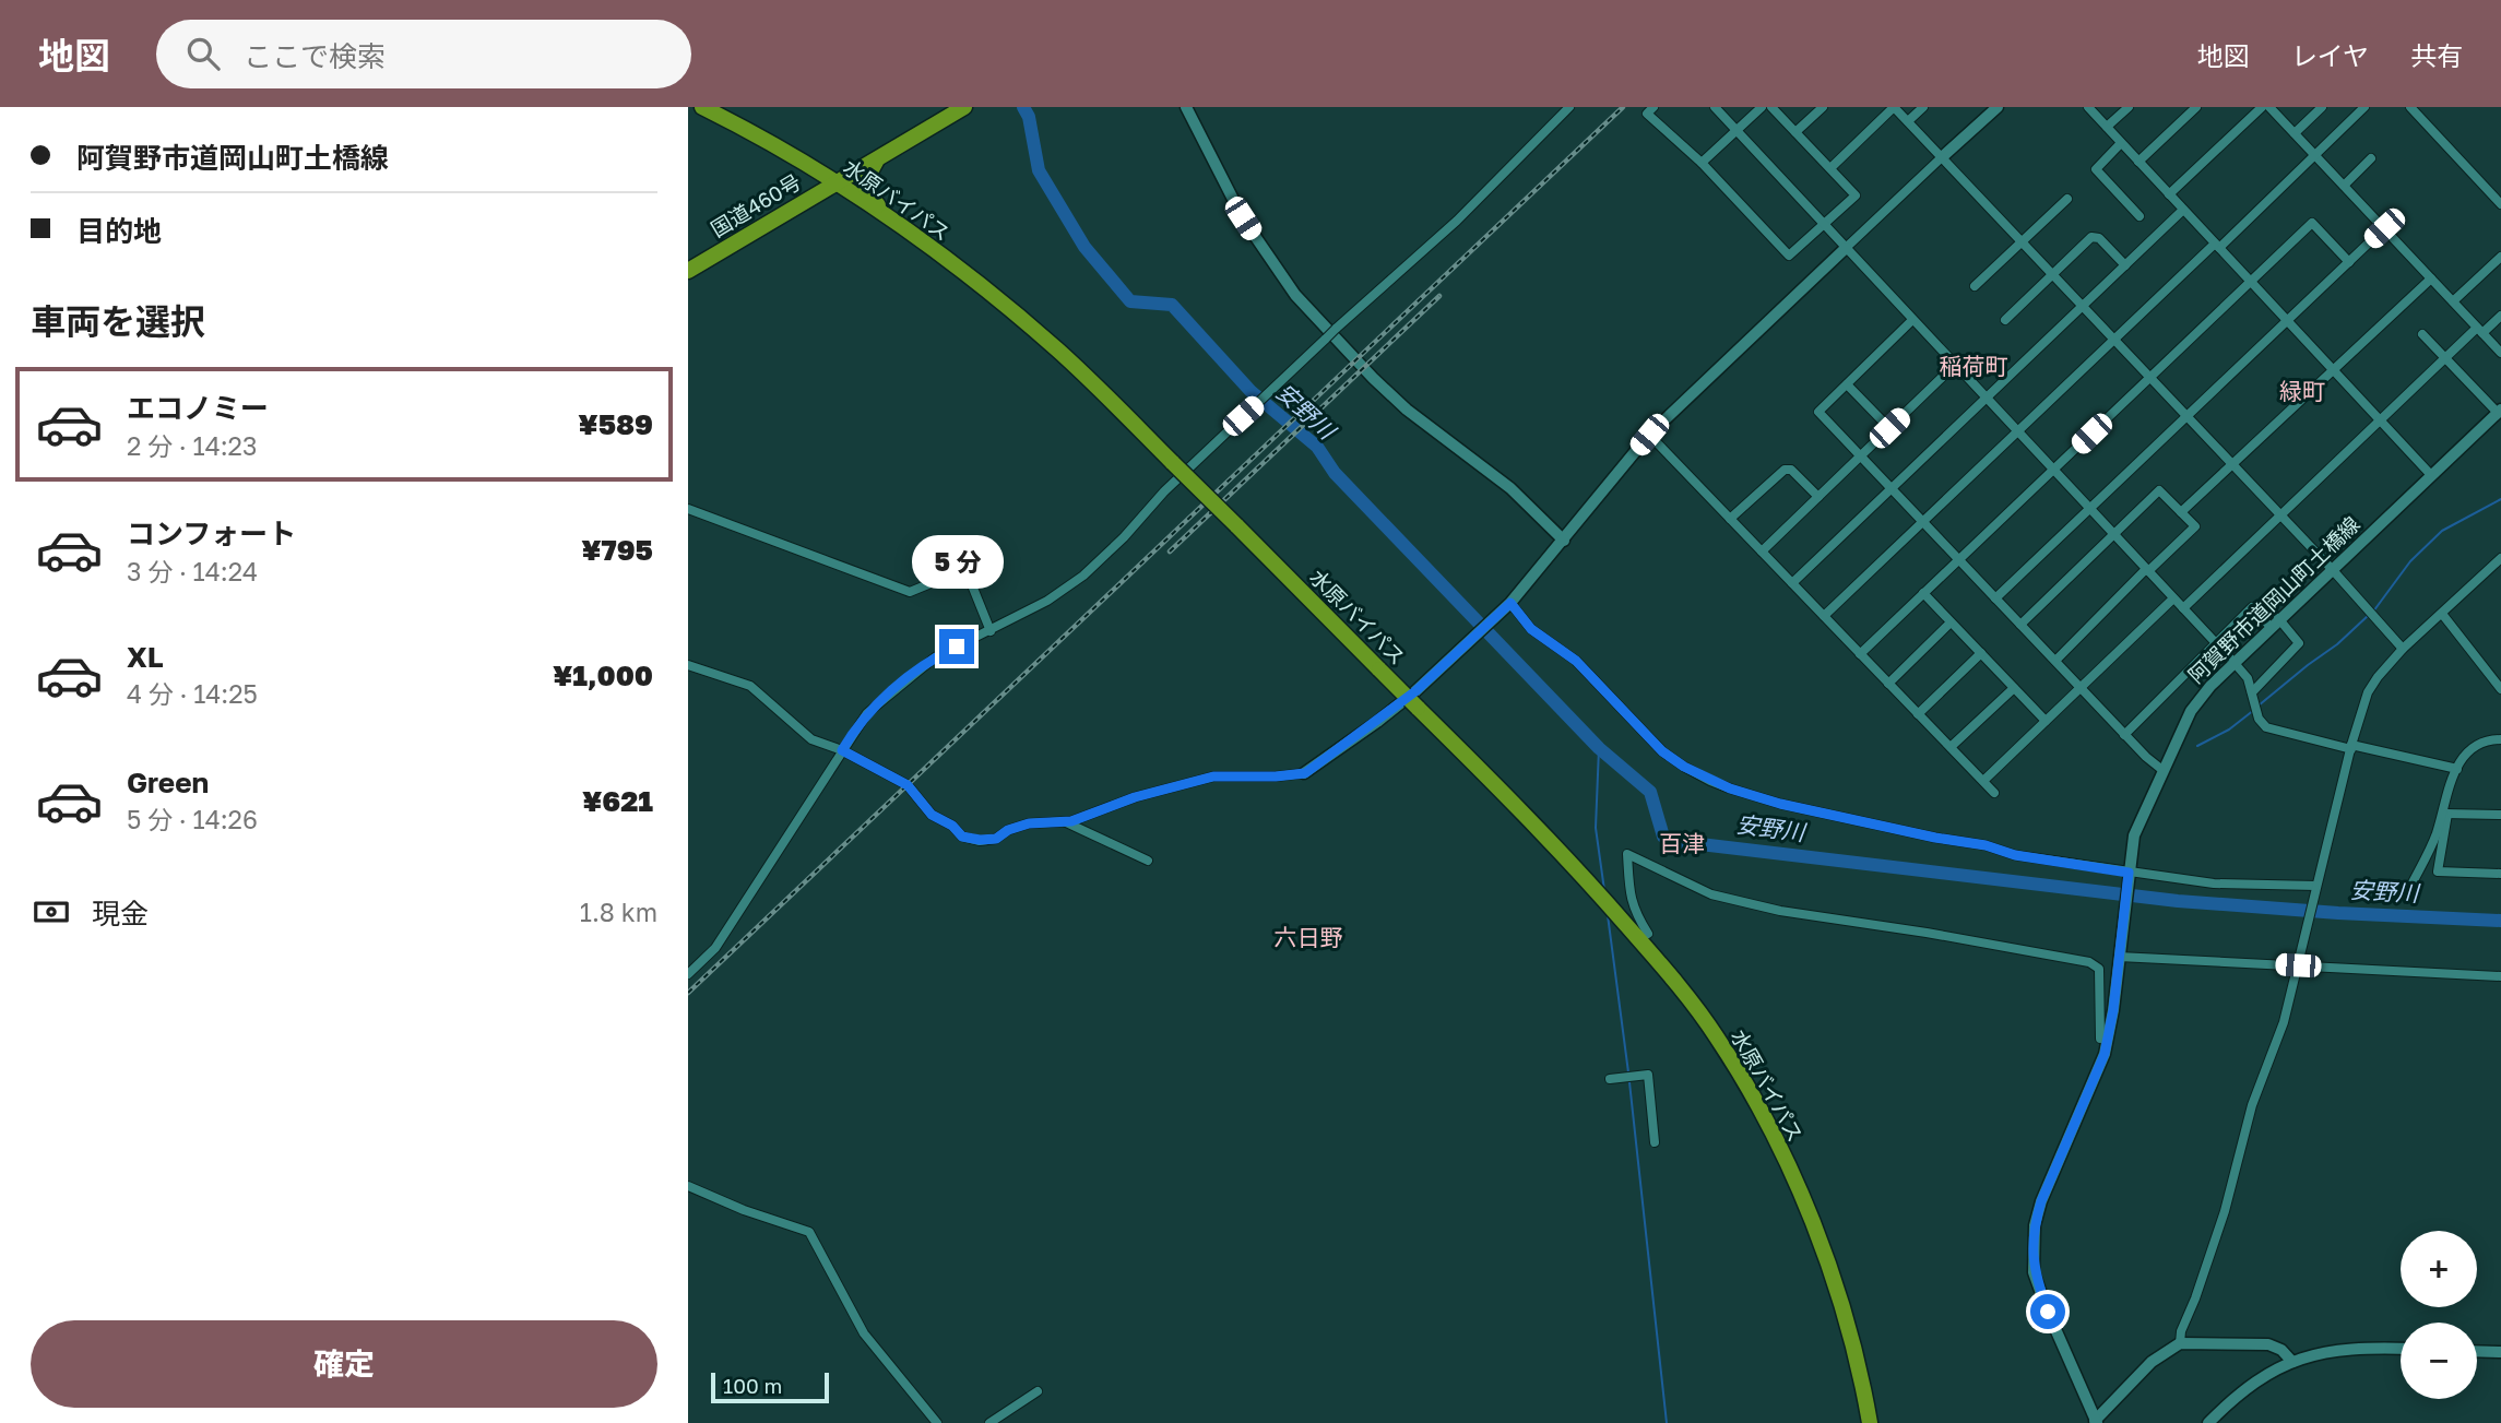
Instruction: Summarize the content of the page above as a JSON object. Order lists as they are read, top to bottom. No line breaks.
{"streets":{"highway":["水原バイパス","国道460号"],"street":["阿賀野市道岡山町土橋線"]},"crossings":[["水原バイパス","国道460号"]],"districts":["稲荷町","緑町","百津","六日野"],"water":["安野川"],"scale_bar":"100 m","page":{"header":"地図","search":"ここで検索","nav":["地図","レイヤ","共有"],"banner":["阿賀野市道岡山町土橋線","目的地"],"heading":"車両を選択","list":[{"name":"エコノミー","note":"2 分 · 14:23","value":"¥589"},{"name":"コンフォート","note":"3 分 · 14:24","value":"¥795"},{"name":"XL","note":"4 分 · 14:25","value":"¥1,000"},{"name":"Green","note":"5 分 · 14:26","value":"¥621"}],"bubble":"5 分","pay":["現金","1.8 km"],"map_buttons":["+","−"],"buttons":"確定","scale":"100 m"}}
